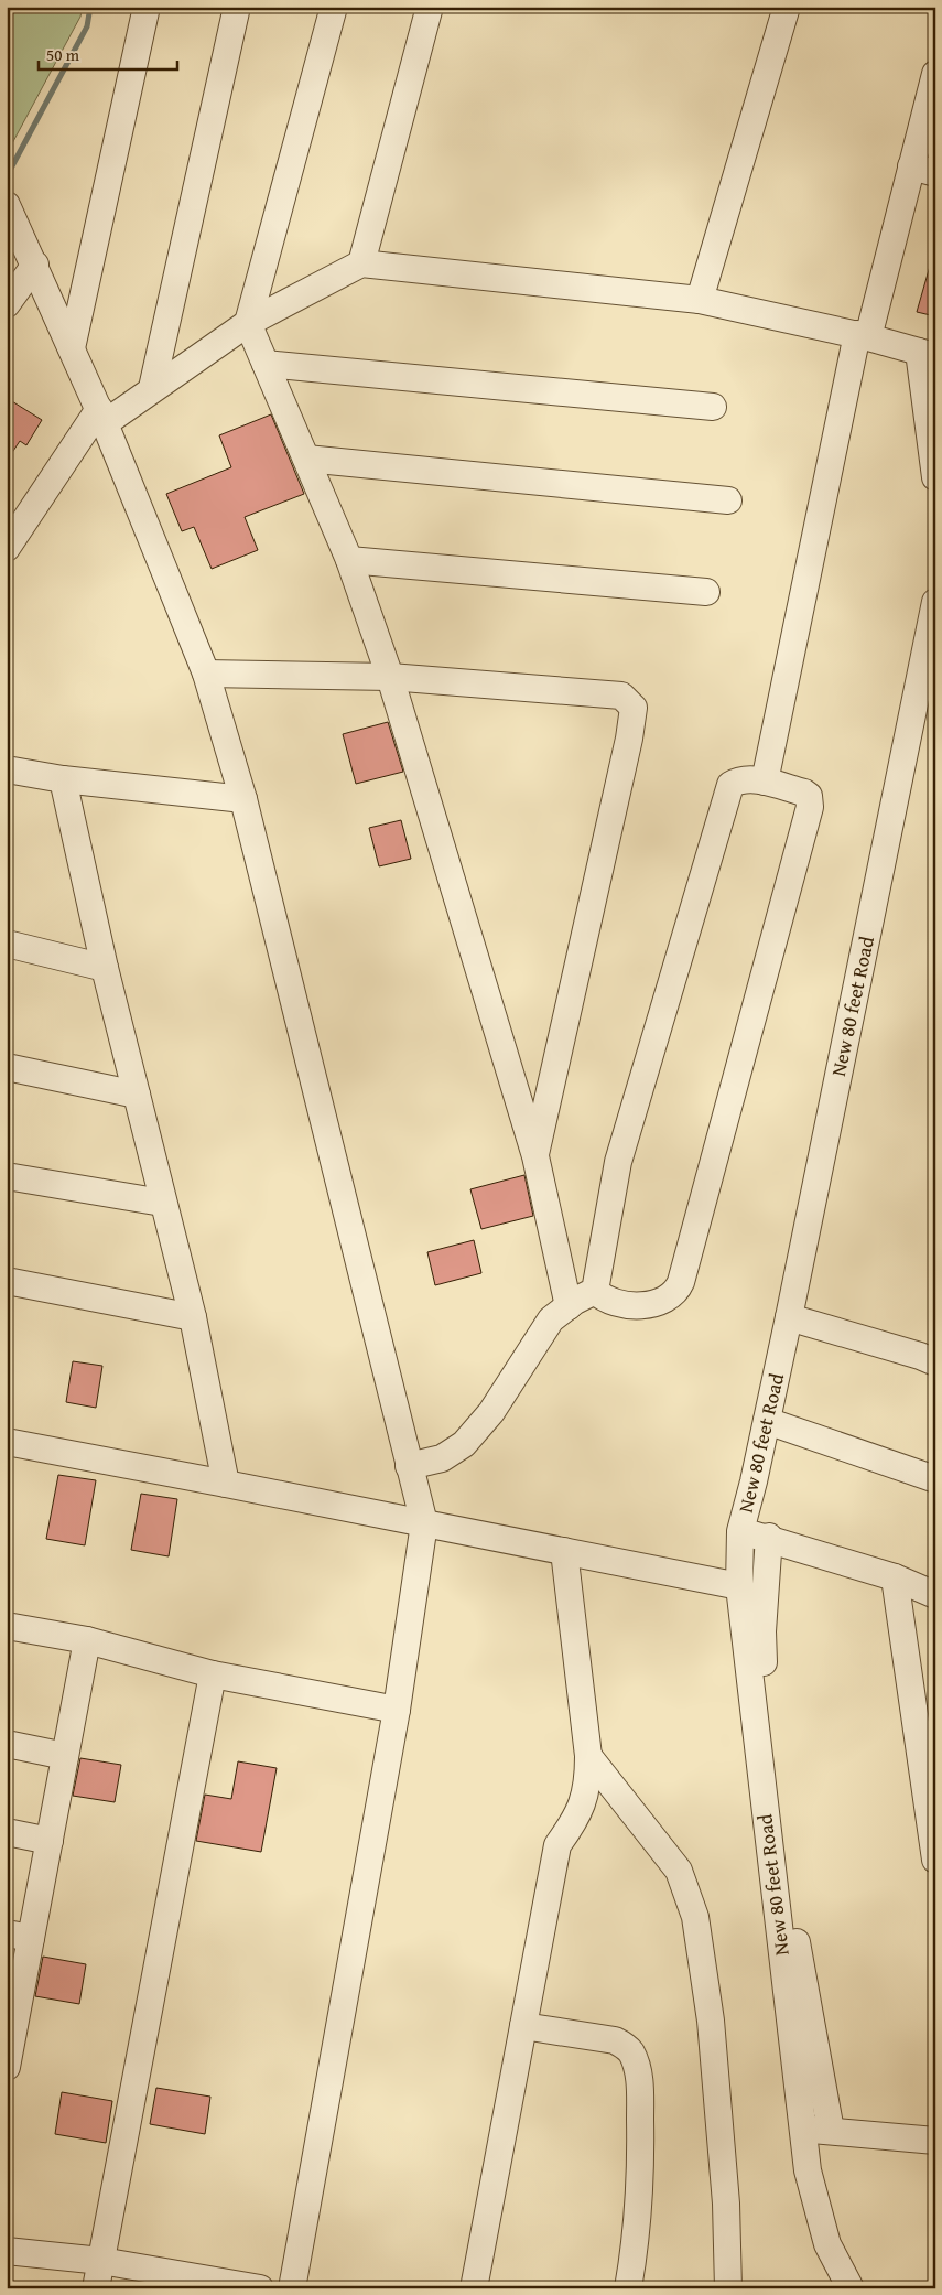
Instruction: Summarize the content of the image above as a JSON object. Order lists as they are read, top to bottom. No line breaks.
{"streets":{"street":["New 80 feet Road"]},"scale_bar":"50 m"}
